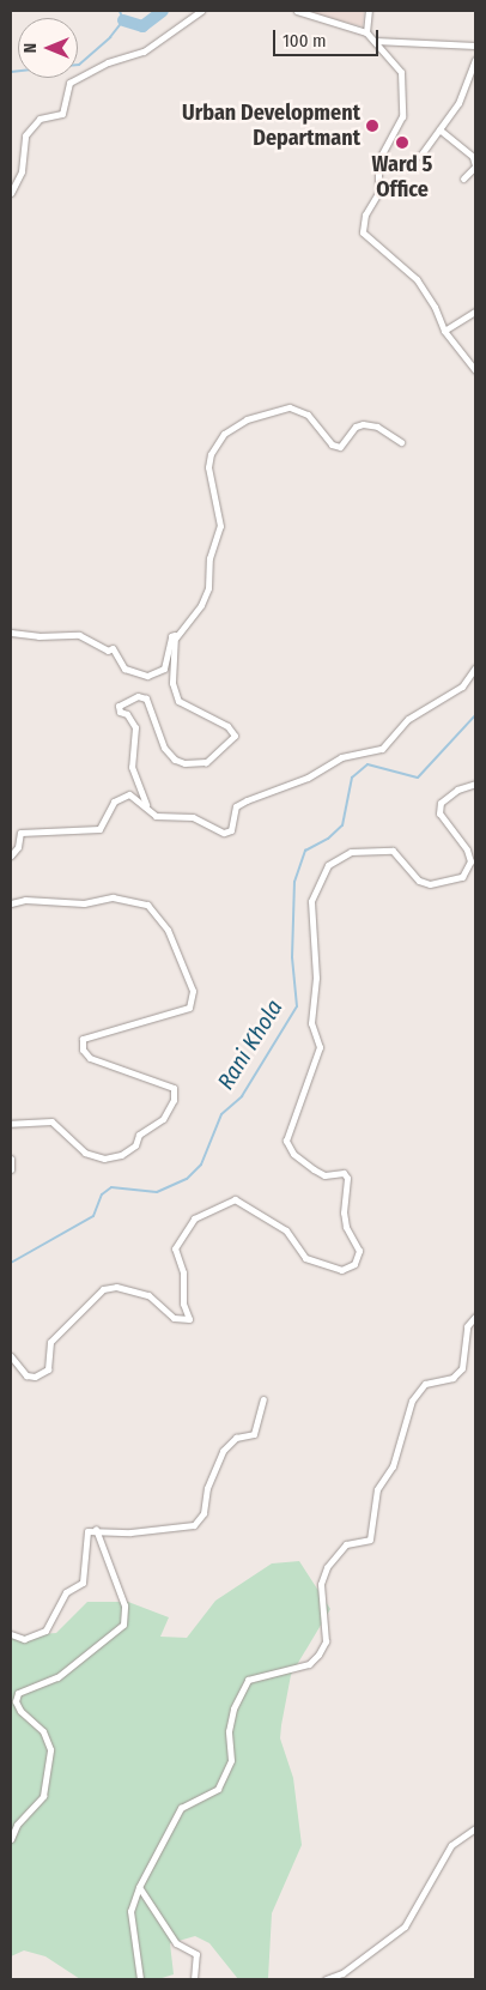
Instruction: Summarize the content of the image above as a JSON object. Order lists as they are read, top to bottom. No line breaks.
{"water":["Rani Khola"],"places":["Urban Development Departmant","Ward 5 Office"],"scale_bar":"100 m","north":"left"}
